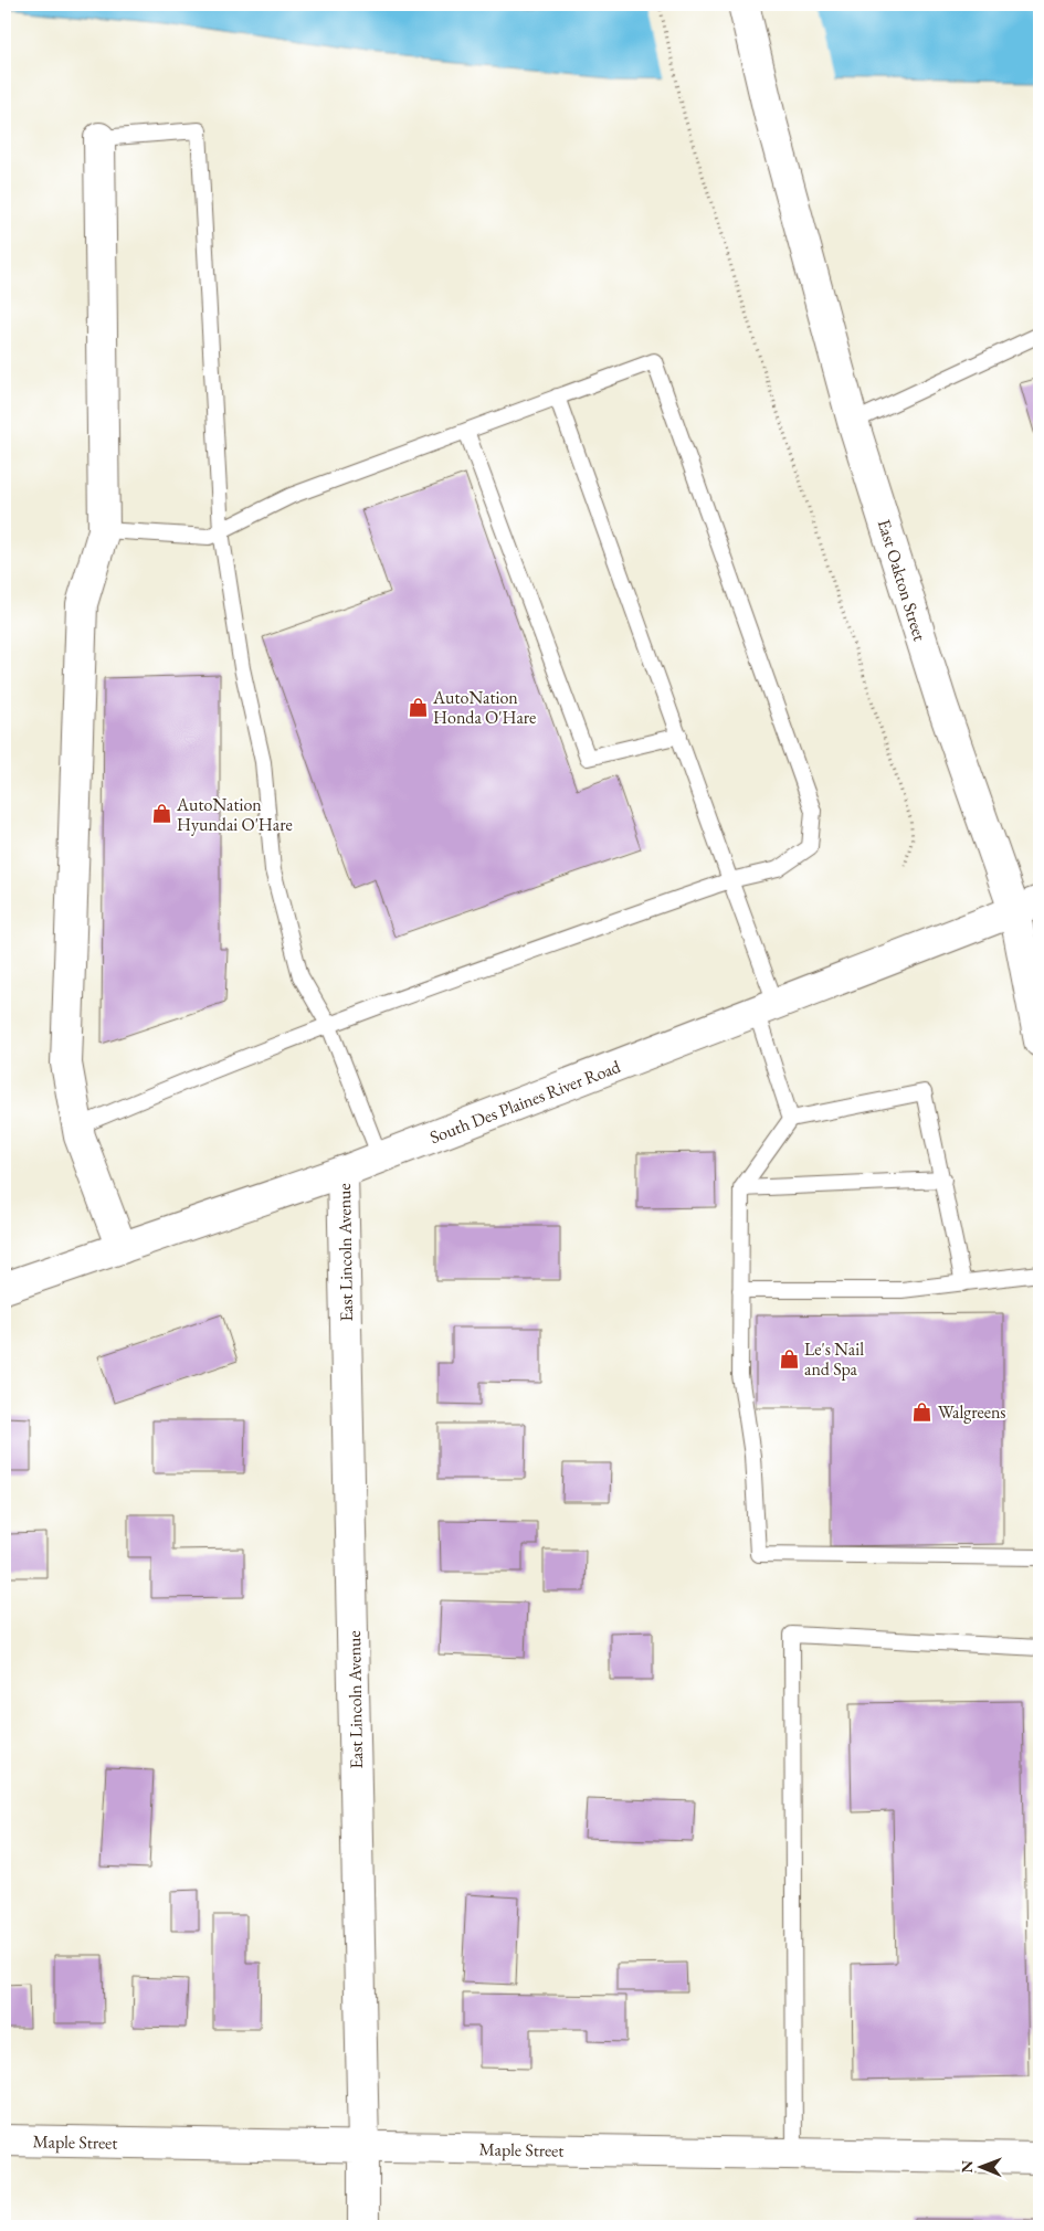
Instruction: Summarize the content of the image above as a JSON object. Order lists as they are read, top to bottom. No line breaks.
{"streets":{"street":["East Oakton Street","South Des Plaines River Road","East Lincoln Avenue","Maple Street"]},"crossings":[["East Oakton Street","South Des Plaines River Road"],["South Des Plaines River Road","East Lincoln Avenue"],["East Lincoln Avenue","Maple Street"]],"places":{"shop":["AutoNation Honda O'Hare","AutoNation Hyundai O'Hare","Le's Nail and Spa","Walgreens"]},"north":"left"}
